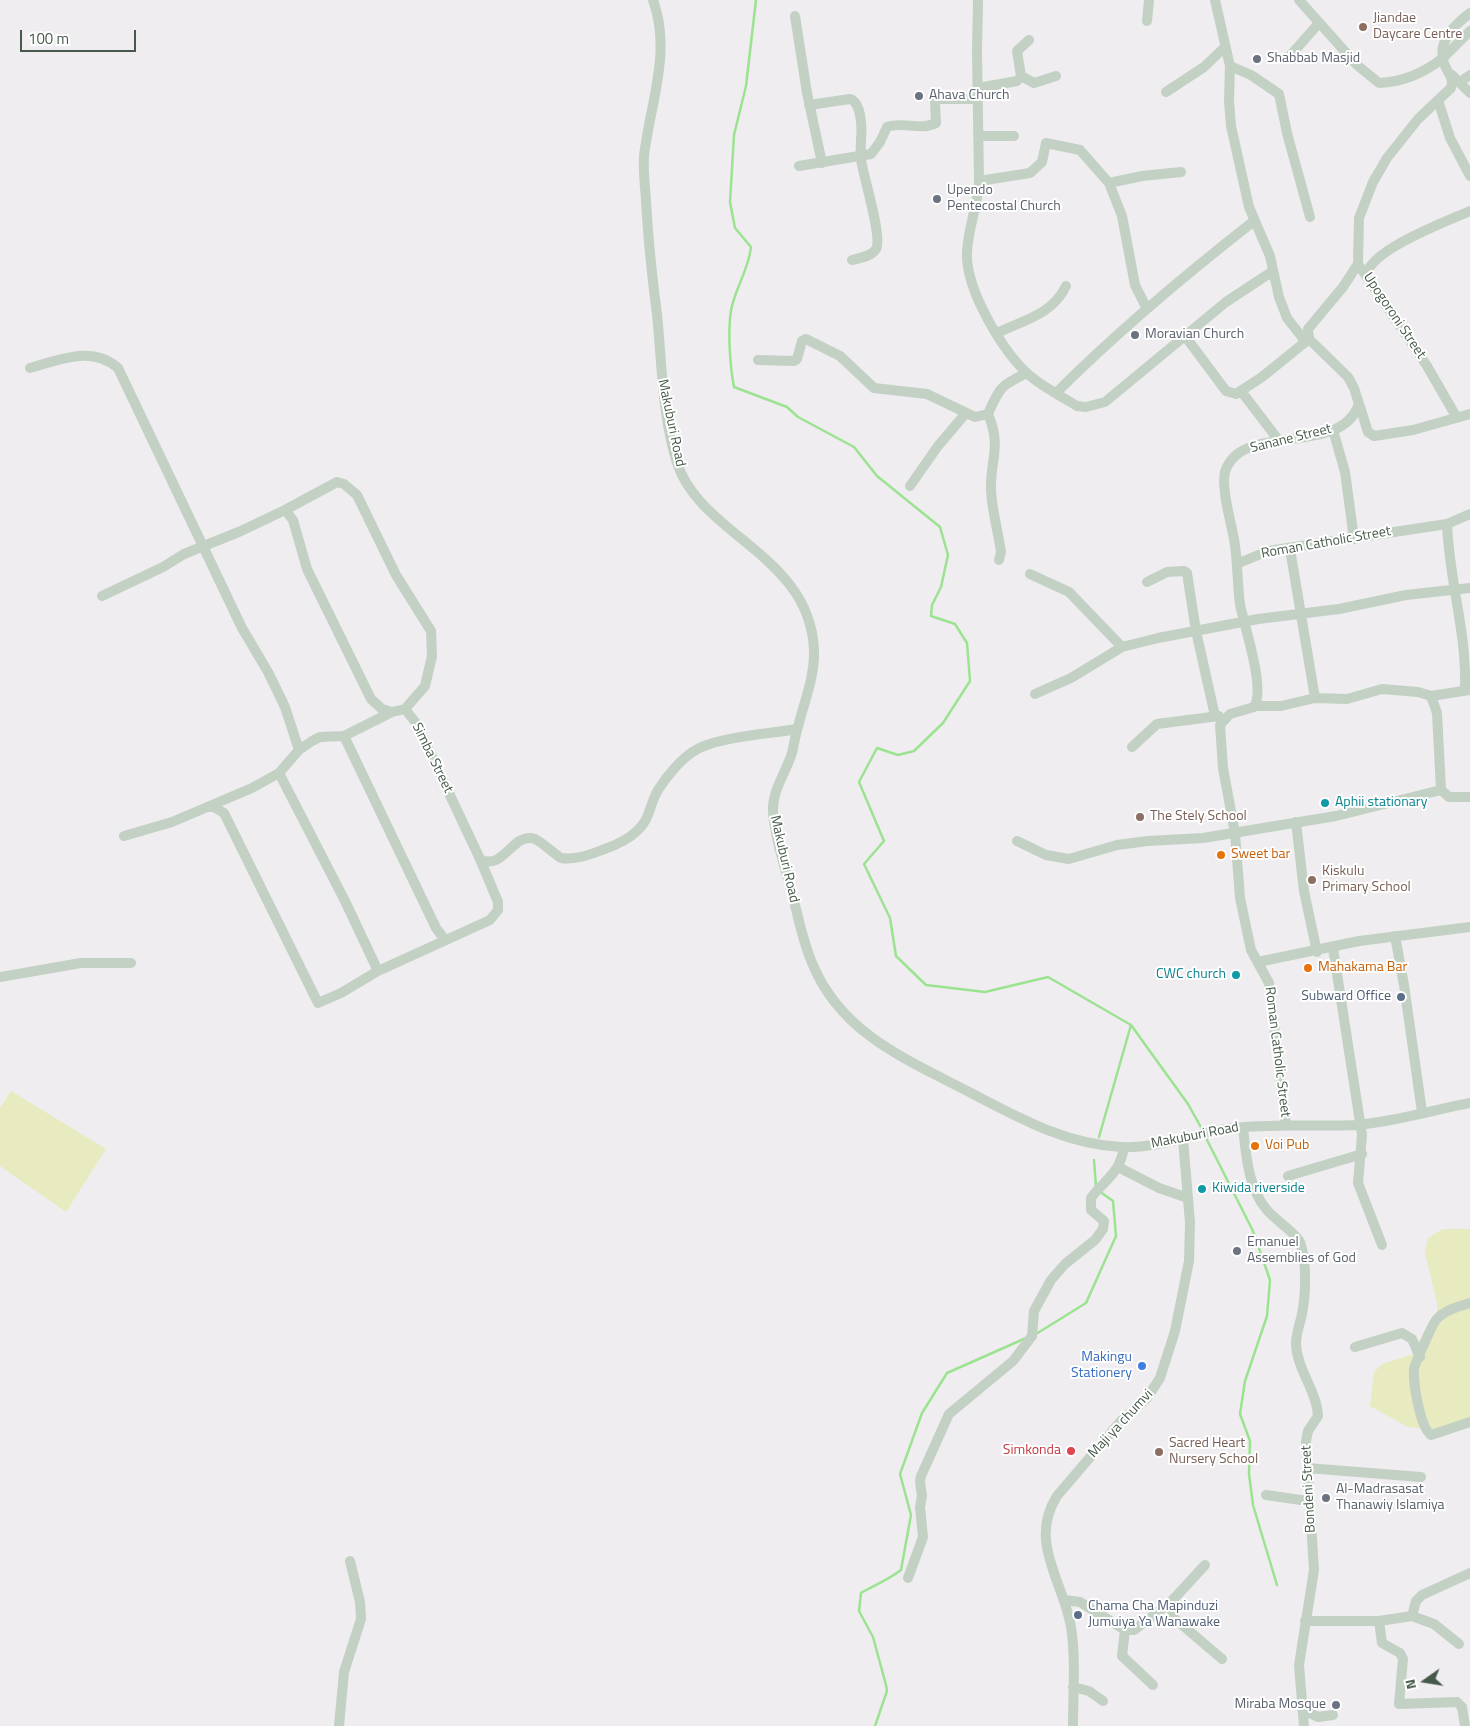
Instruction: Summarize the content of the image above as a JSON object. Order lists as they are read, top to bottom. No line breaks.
{"streets":{"street":["Upogoroni Street","Makuburi Road","Sanane Street","Roman Catholic Street","Simba Street","Maji ya chumvi","Bondeni Street"]},"crossings":[["Makuburi Road","Roman Catholic Street"],["Makuburi Road","Maji ya chumvi"],["Makuburi Road","Bondeni Street"],["Sanane Street","Roman Catholic Street"]],"places":["Jiandae Daycare Centre","Shabbab Masjid","Ahava Church","Upendo Pentecostal Church","Moravian Church","Aphii stationary","The Stely School","Sweet bar","Kiskulu Primary School","Mahakama Bar","CWC church","Subward Office","Voi Pub","Kiwida riverside","Emanuel Assemblies of God","Makingu Stationery","Simkonda","Sacred Heart Nursery School","Al-Madrasasat Thanawiy Islamiya","Chama Cha Mapinduzi Jumuiya Ya Wanawake","Miraba Mosque"],"scale_bar":"100 m","north":"left"}
